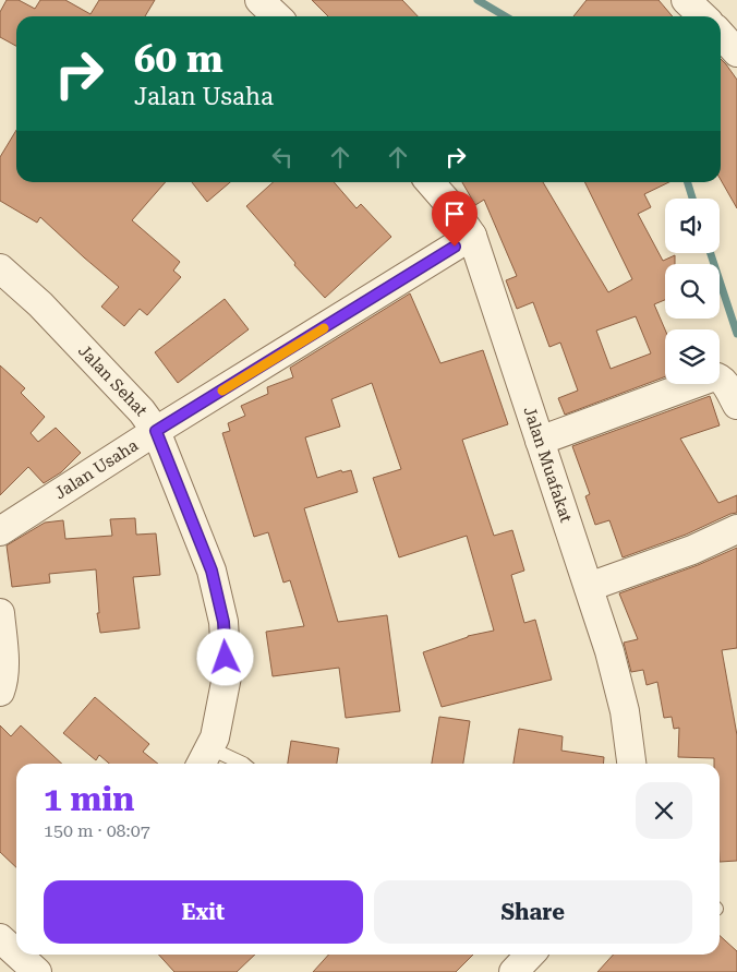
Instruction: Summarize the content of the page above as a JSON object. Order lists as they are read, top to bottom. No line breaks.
{"streets":{"street":["Jalan Sehat","Jalan Muafakat","Jalan Usaha"]},"crossings":[["Jalan Sehat","Jalan Usaha"],["Jalan Muafakat","Jalan Usaha"]],"page":{"turn":["60 m","Jalan Usaha"],"heading":["1 min","150 m · 08:07"],"buttons":["Exit","Share"]}}
